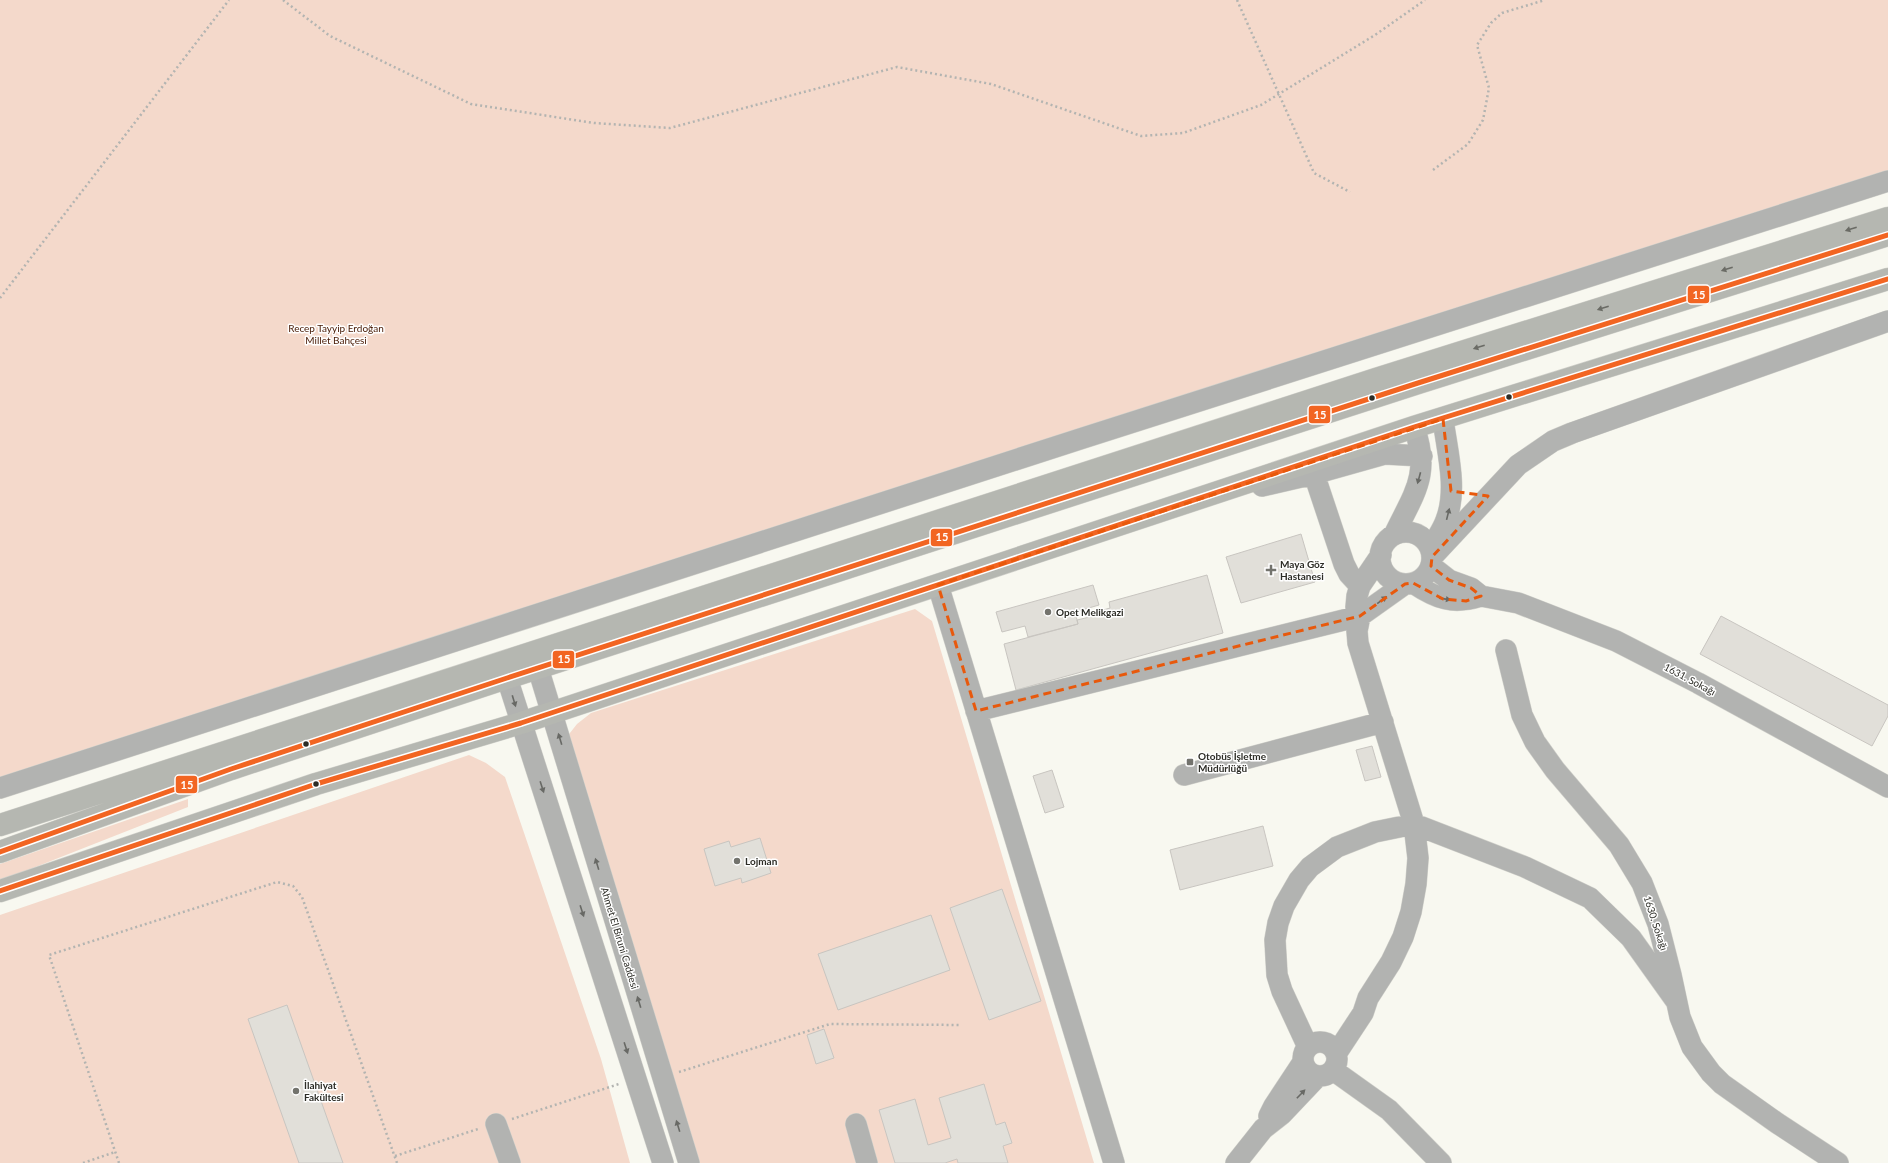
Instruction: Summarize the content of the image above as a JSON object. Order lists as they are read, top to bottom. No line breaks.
{"streets":{"street":["1631. Sokağı","1630. Sokağı","Ahmet El Biruni Caddesi"]},"parks":["Recep Tayyip Erdoğan Millet Bahçesi"],"places":{"health":["Maya Göz Hastanesi"],"other":["Opet Melikgazi","Lojman","İlahiyat Fakültesi"],"transit":["Otobüs İşletme Müdürlüğü"]},"lines":["transit line 15"]}
